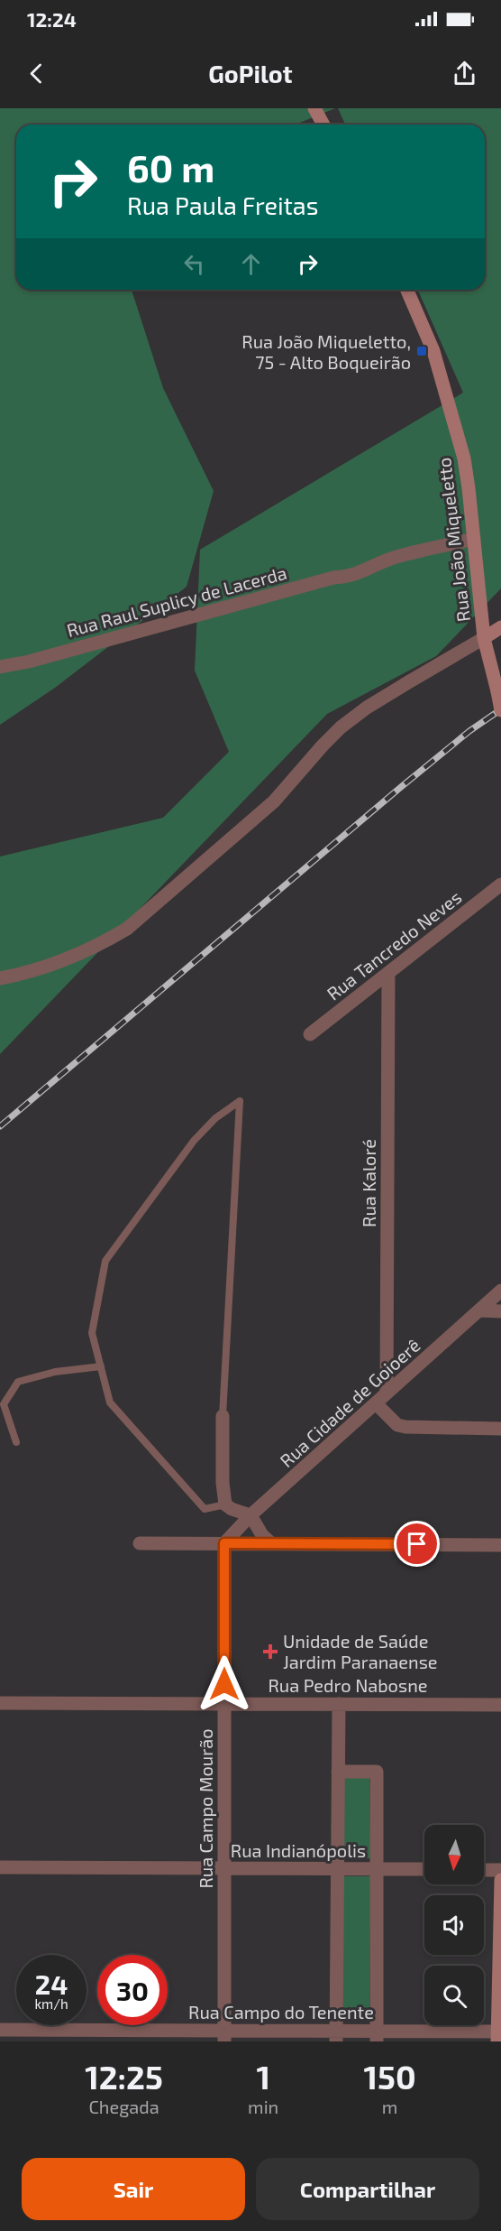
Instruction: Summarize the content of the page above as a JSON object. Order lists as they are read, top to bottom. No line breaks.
{"streets":{"street":["Rua João Miqueletto","Rua Raul Suplicy de Lacerda","Rua Tancredo Neves","Rua Kaloré","Rua Cidade de Goioerê","Rua Pedro Nabosne","Rua Campo Mourão","Rua Indianópolis","Rua Campo do Tenente"]},"crossings":[["Rua João Miqueletto","Rua Raul Suplicy de Lacerda"],["Rua Tancredo Neves","Rua Kaloré"],["Rua Kaloré","Rua Cidade de Goioerê"],["Rua Cidade de Goioerê","Rua Campo Mourão"],["Rua Pedro Nabosne","Rua Campo Mourão"],["Rua Campo Mourão","Rua Indianópolis"],["Rua Campo Mourão","Rua Campo do Tenente"]],"places":{"transit":["Rua João Miqueletto, 75 - Alto Boqueirão"],"health":["Unidade de Saúde Jardim Paranaense"]},"north":"bottom","page":{"status":"12:24","header":"GoPilot","turn":["60 m","Rua Paula Freitas"],"speed":"24 km/h","limit":"30","eta":["12:25","Chegada","1","min","150","m"],"buttons":["Sair","Compartilhar"]}}
